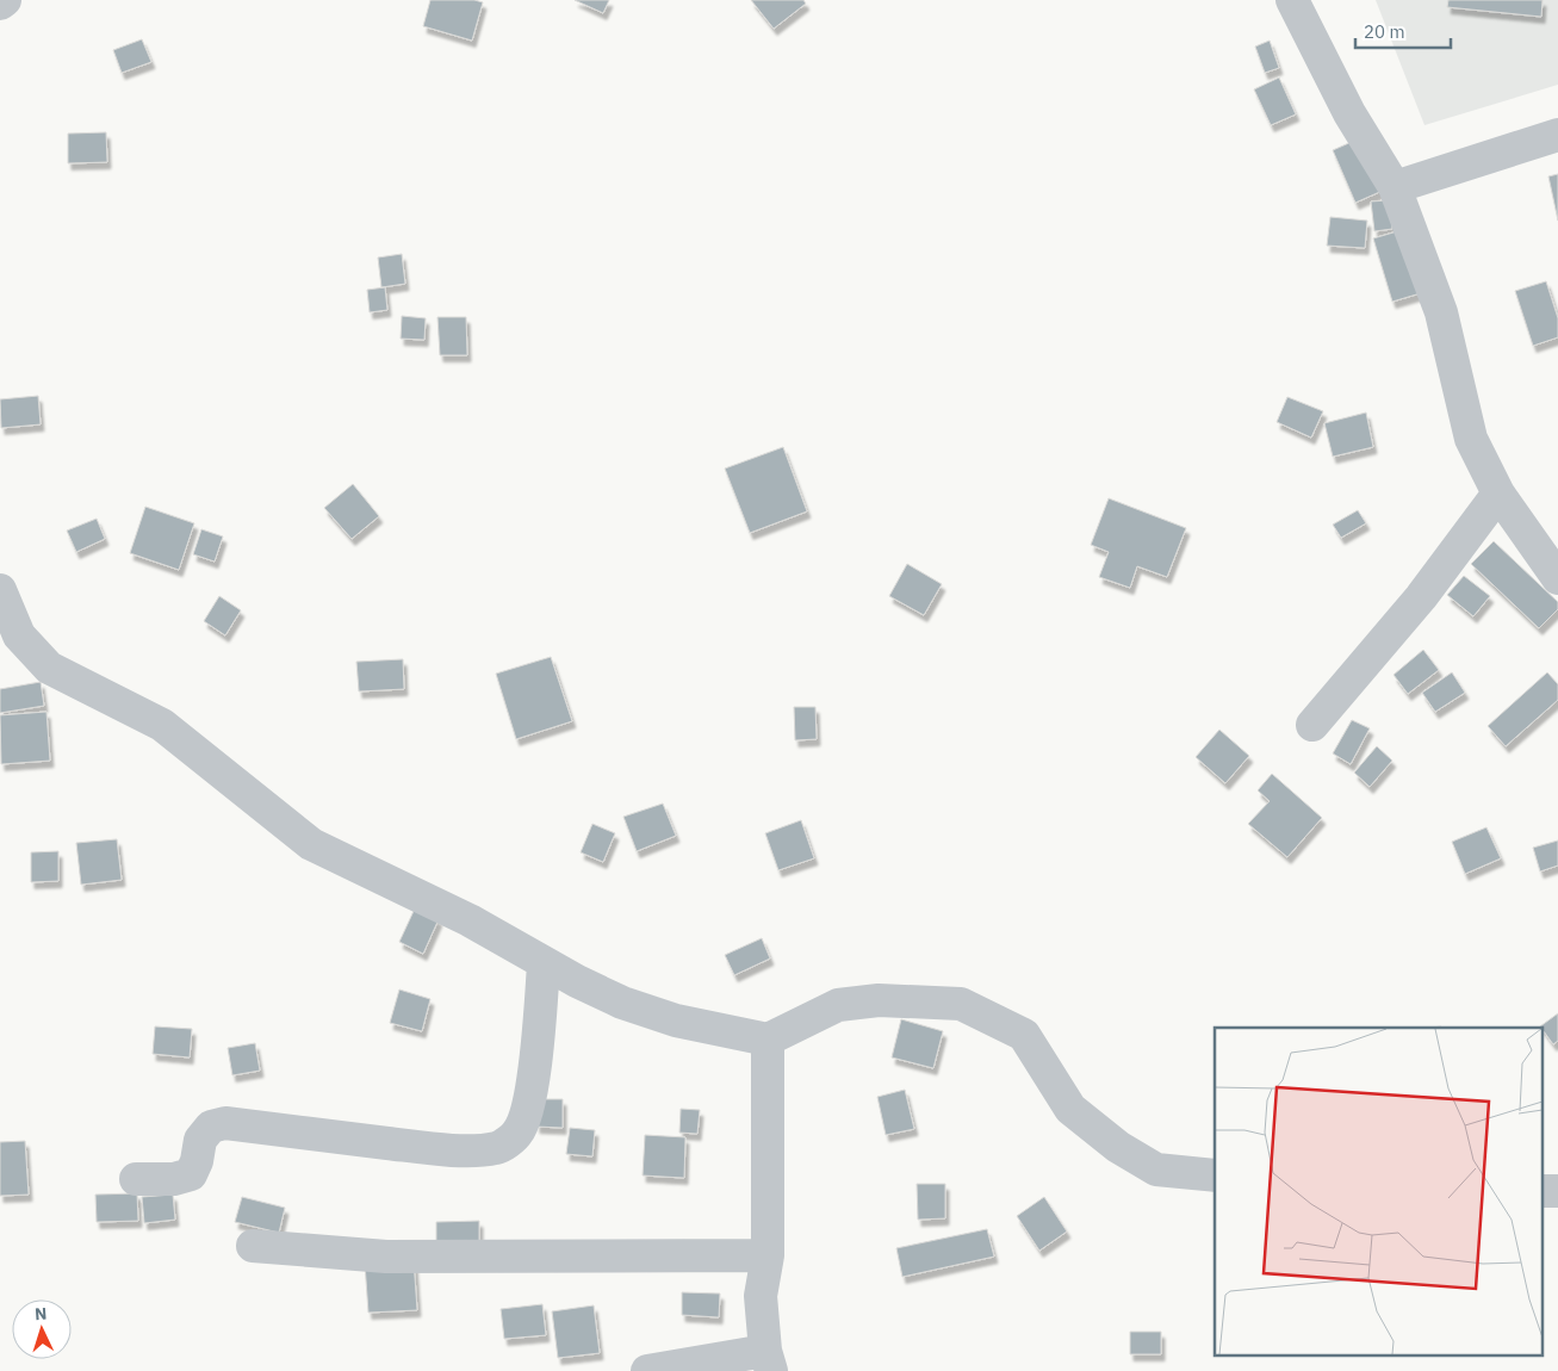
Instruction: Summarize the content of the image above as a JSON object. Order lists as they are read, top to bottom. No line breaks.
{"scale_bar":"20 m","north":"top"}
